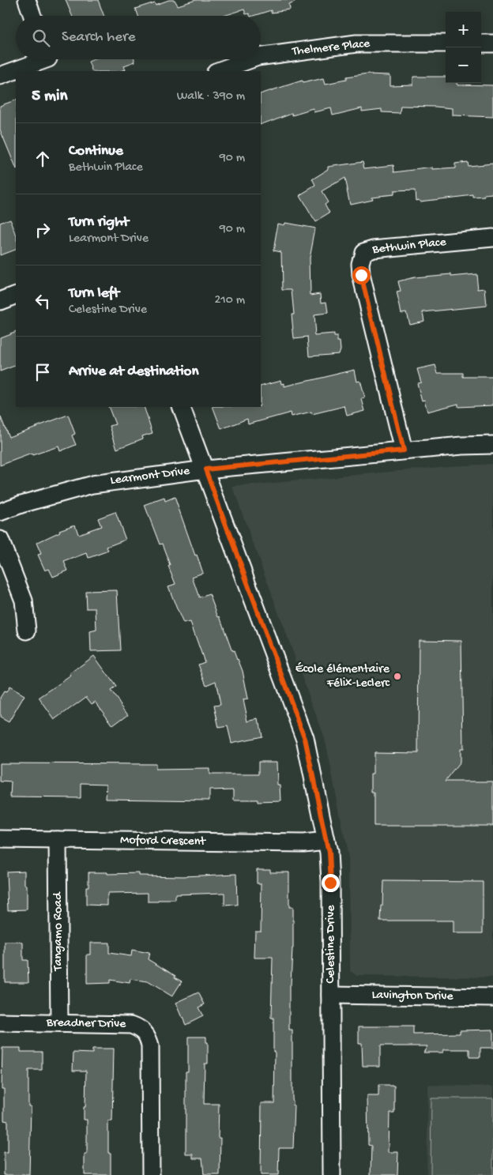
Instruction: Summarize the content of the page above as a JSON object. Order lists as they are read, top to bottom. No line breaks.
{"streets":{"street":["Thelmere Place","Bethwin Place","Learmont Drive","Moford Crescent","Tangamo Road","Celestine Drive","Lavington Drive","Breadner Drive"]},"crossings":[["Bethwin Place","Learmont Drive"],["Learmont Drive","Celestine Drive"],["Moford Crescent","Tangamo Road"],["Moford Crescent","Celestine Drive"],["Tangamo Road","Breadner Drive"],["Celestine Drive","Lavington Drive"]],"places":["École élémentaire Félix-Leclerc"],"page":{"map_buttons":["+","−"],"search":"Search here","heading":["5 min","Walk · 390 m"],"list":[["Continue","Bethwin Place","90 m"],["Turn right","Learmont Drive","90 m"],["Turn left","Celestine Drive","210 m"],"Arrive at destination"]}}
